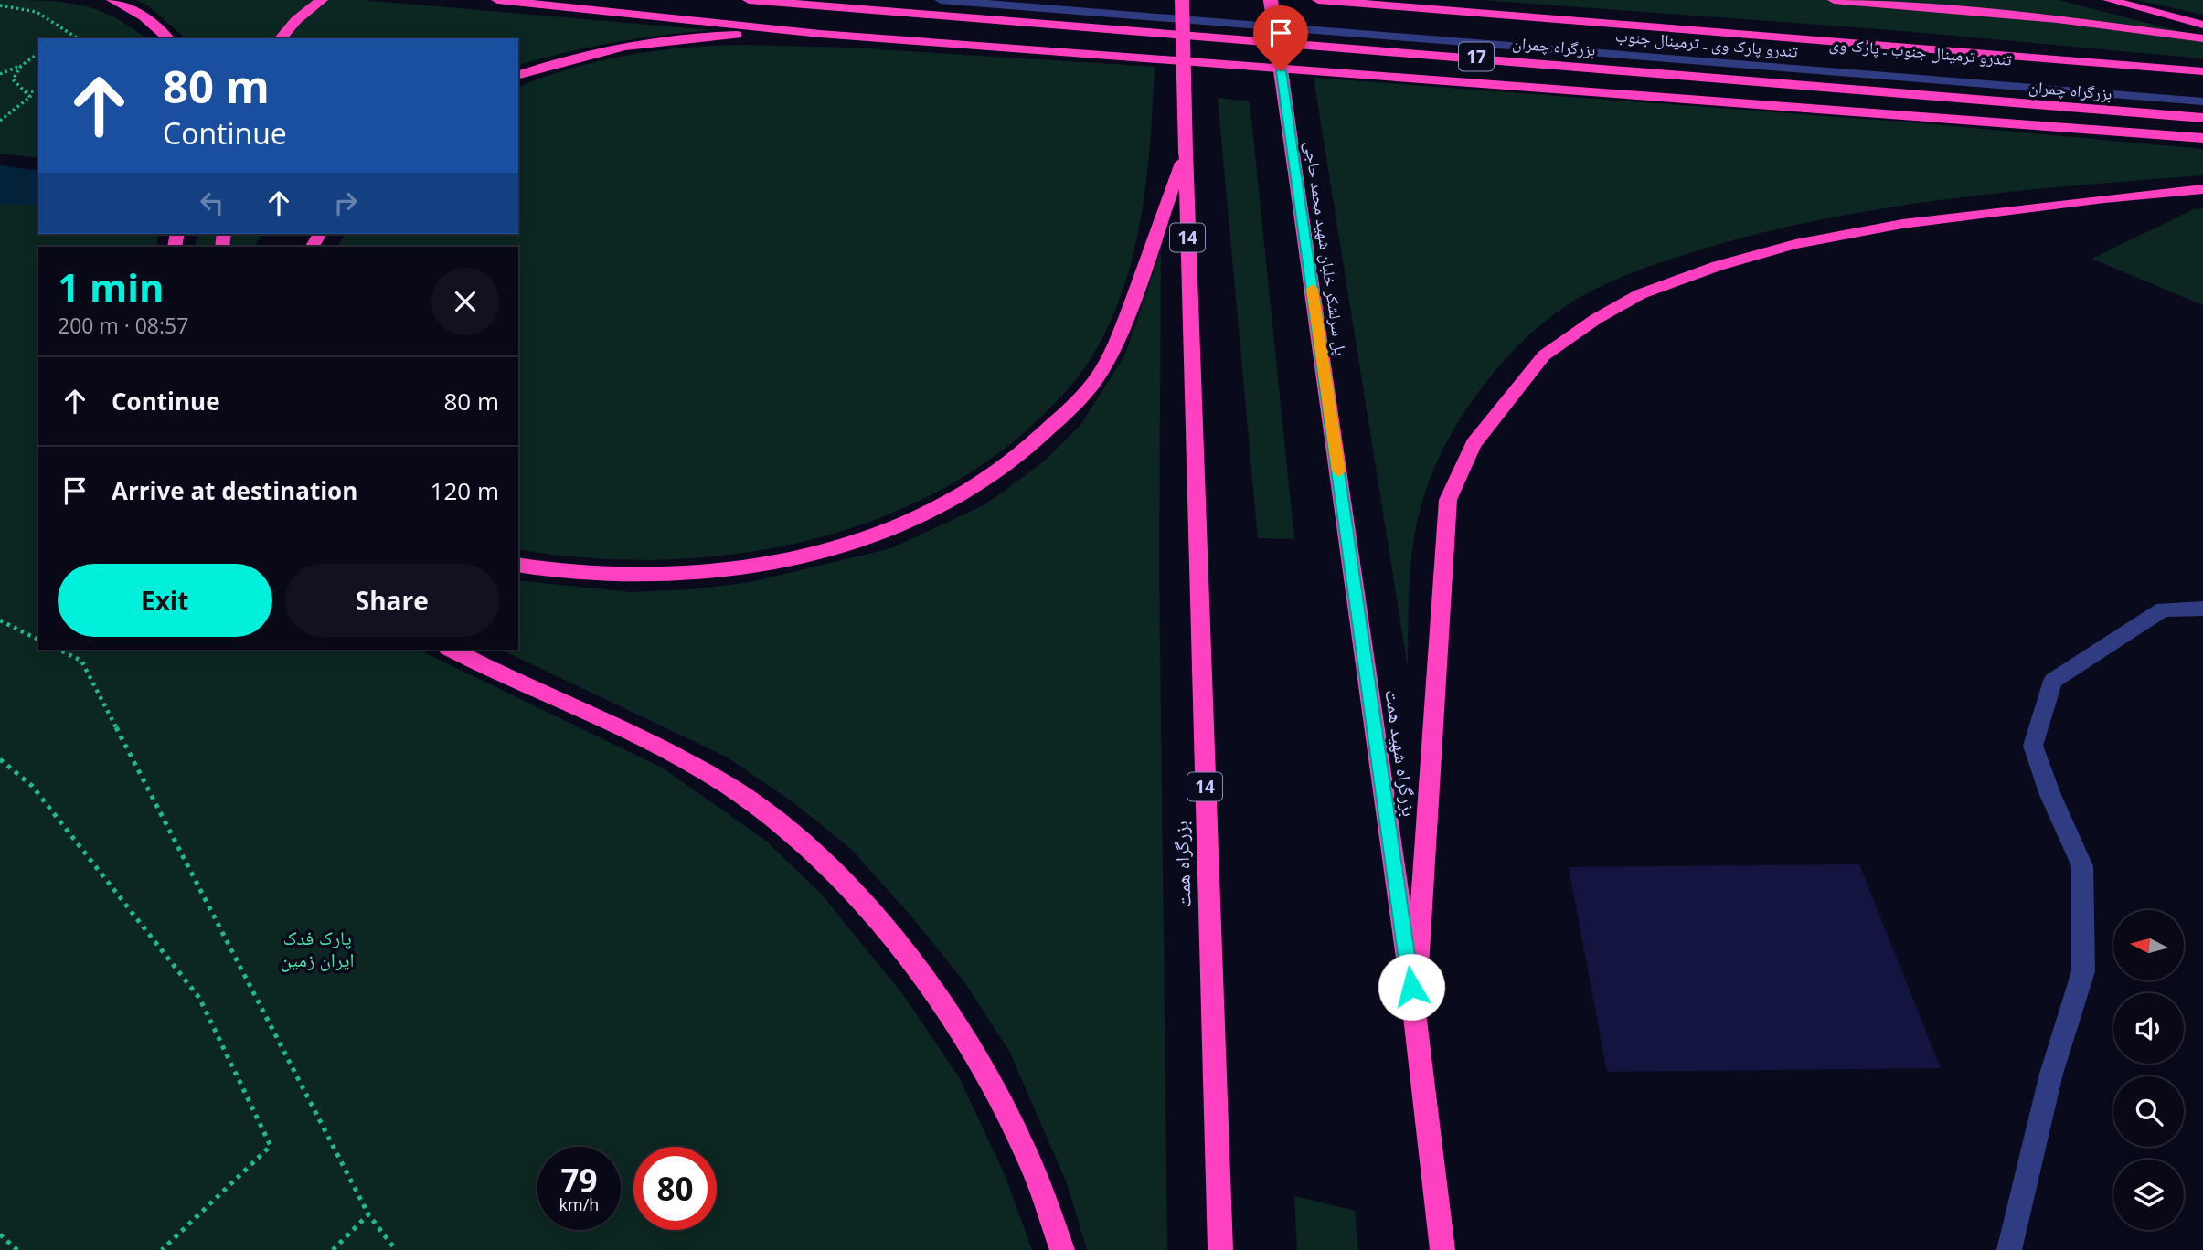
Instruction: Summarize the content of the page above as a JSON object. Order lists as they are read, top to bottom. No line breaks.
{"streets":{"highway":["بزرگراه چمران","17","14","پل سرلشکر خلبان شهید محمد حاجی","بزرگراه شهید همت","بزرگراه همت"],"lane":["تندرو پارک وی ـ ترمینال جنوب","تندرو ترمینال جنوب ـ پارک وی"]},"crossings":[["14","بزرگراه همت"],["پل سرلشکر خلبان شهید محمد حاجی","بزرگراه شهید همت"]],"parks":["پارک فدک ایران زمین"],"north":"left","page":{"turn":["80 m","Continue"],"heading":["1 min","200 m · 08:57"],"list":[{"name":"Continue","value":"80 m"},{"name":"Arrive at destination","value":"120 m"}],"buttons":["Exit","Share"],"speed":"79 km/h","limit":"80"}}
